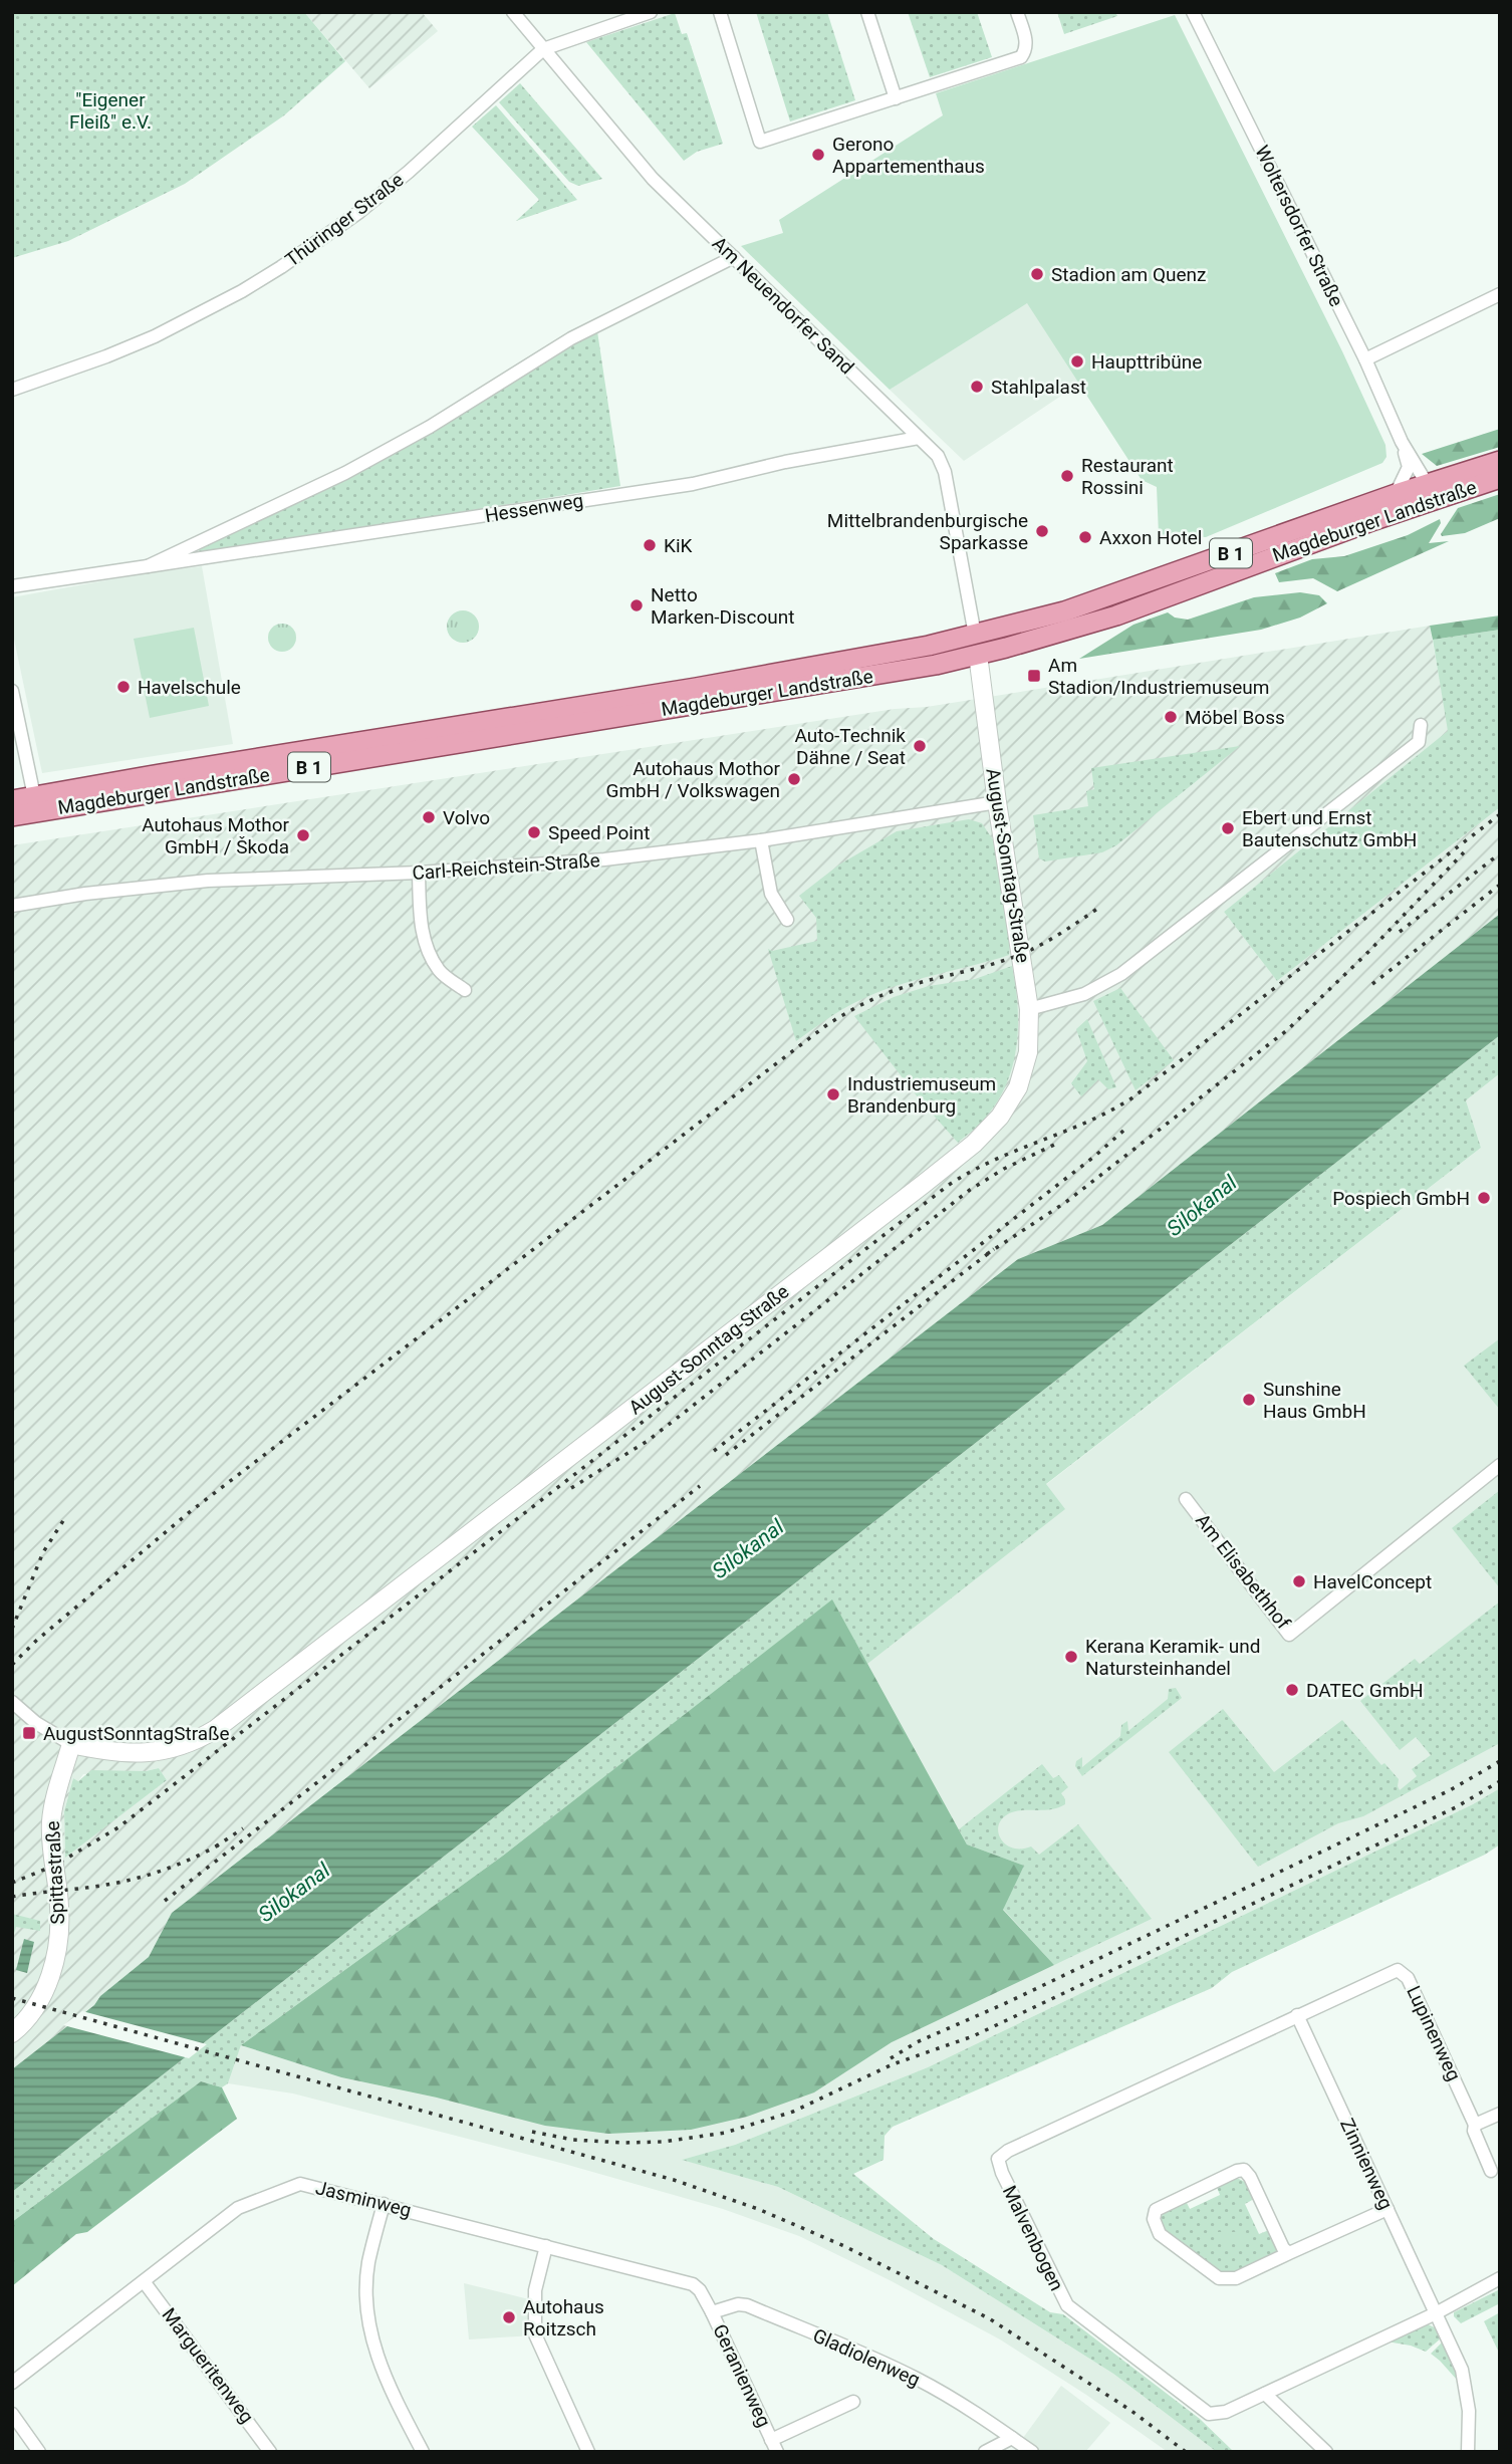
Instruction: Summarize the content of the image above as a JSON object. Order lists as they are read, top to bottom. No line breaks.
{"streets":{"main road":["Magdeburger Landstraße","B 1"],"street":["Thüringer Straße","Woltersdorfer Straße","Am Neuendorfer Sand","Hessenweg","August-Sonntag-Straße","Carl-Reichstein-Straße","Am Elisabethhof","Spittastraße","Lupinenweg","Zinnienweg","Jasminweg","Malvenbogen","Gladiolenweg","Margueritenweg","Geranienweg"]},"crossings":[["Thüringer Straße","Am Neuendorfer Sand"],["Woltersdorfer Straße","Magdeburger Landstraße"],["Am Neuendorfer Sand","Hessenweg"],["Am Neuendorfer Sand","Magdeburger Landstraße"],["Magdeburger Landstraße","August-Sonntag-Straße"],["August-Sonntag-Straße","Carl-Reichstein-Straße"],["August-Sonntag-Straße","Spittastraße"],["Lupinenweg","Zinnienweg"],["Lupinenweg","Malvenbogen"],["Zinnienweg","Malvenbogen"],["Jasminweg","Gladiolenweg"],["Jasminweg","Margueritenweg"],["Jasminweg","Geranienweg"],["Gladiolenweg","Geranienweg"]],"water":["Silokanal"],"parks":["\"Eigener Fleiß\" e.V."],"places":{"other":["Gerono Appartementhaus","Stadion am Quenz","Haupttribüne","Stahlpalast","Restaurant Rossini","Mittelbrandenburgische Sparkasse","Axxon Hotel","KiK","Netto Marken-Discount","Havelschule","Möbel Boss","Auto-Technik Dähne / Seat","Autohaus Mothor GmbH / Volkswagen","Volvo","Ebert und Ernst Bautenschutz GmbH","Speed Point","Autohaus Mothor GmbH / Škoda","Industriemuseum Brandenburg","Pospiech GmbH","Sunshine Haus GmbH","HavelConcept","Kerana Keramik- und Natursteinhandel","DATEC GmbH","Autohaus Roitzsch"],"transit":["Am Stadion/Industriemuseum","AugustSonntagStraße"]}}
